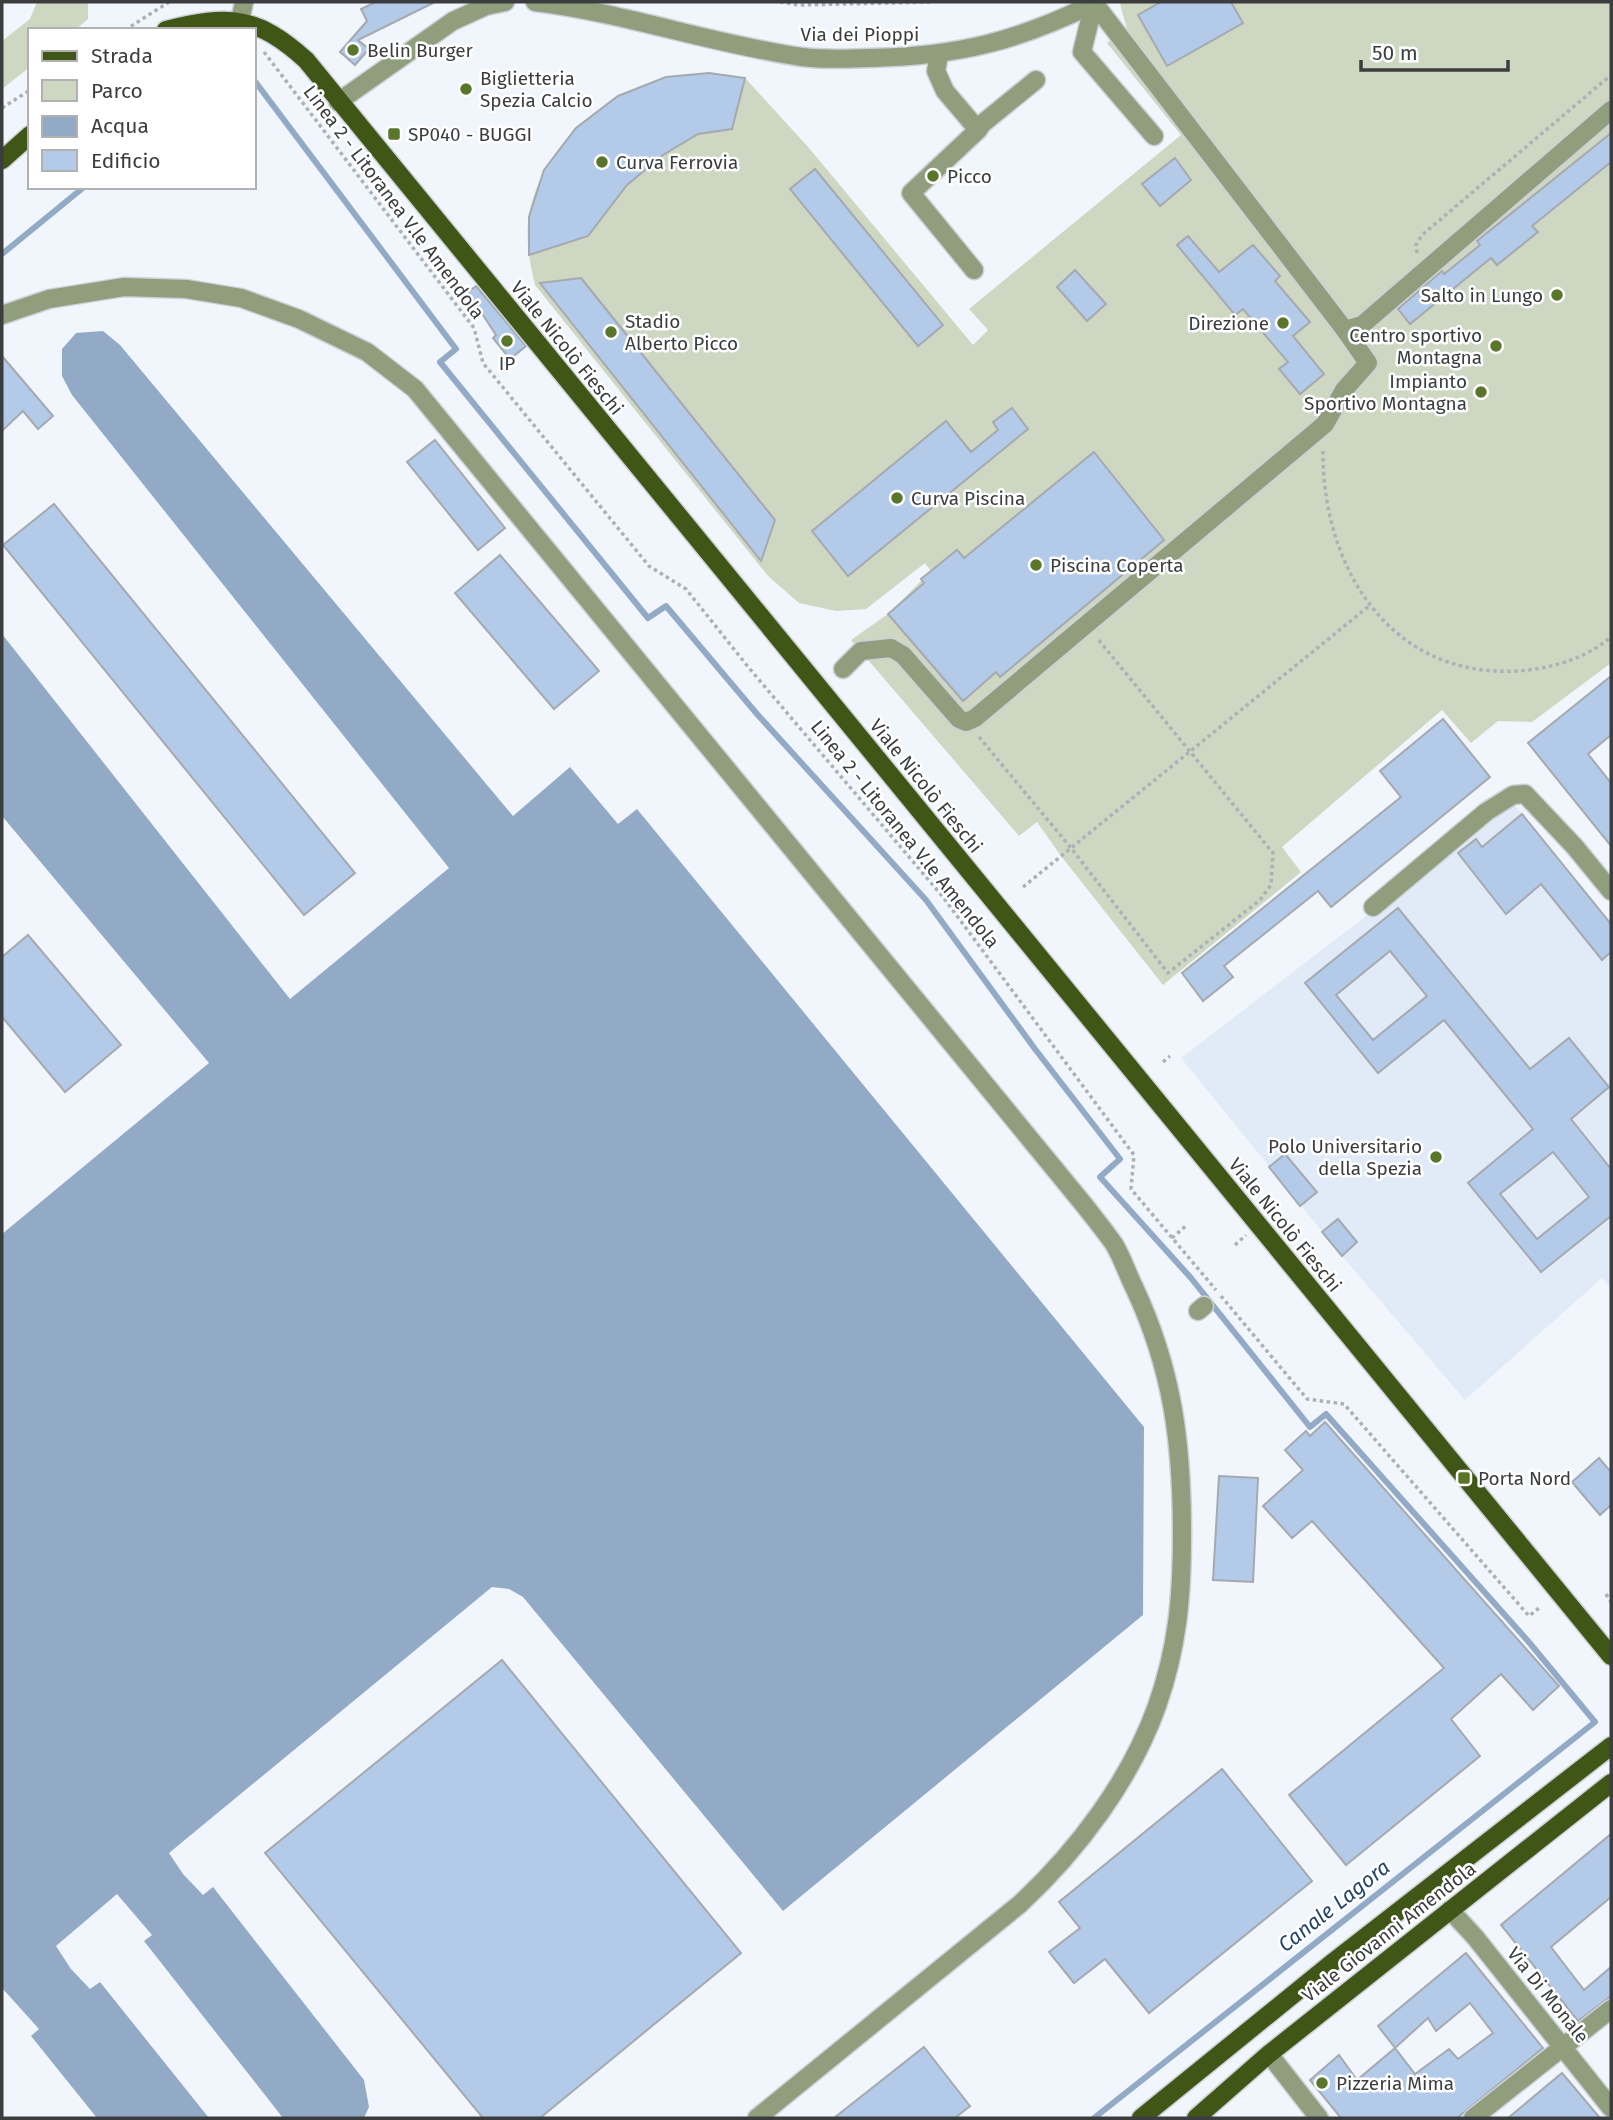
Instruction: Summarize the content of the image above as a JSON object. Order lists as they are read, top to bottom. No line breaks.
{"streets":{"main road":["Viale Nicolò Fieschi","Viale Giovanni Amendola"],"street":["Via dei Pioppi","Via Di Monale"],"path":["Linea 2 - Litoranea V.le Amendola"]},"crossings":[["Viale Giovanni Amendola","Via Di Monale"]],"water":["Canale Lagora"],"places":{"other":["Belin Burger","Biglietteria Spezia Calcio","Curva Ferrovia","Picco","Salto in Lungo","Direzione","Stadio Alberto Picco","IP","Centro sportivo Montagna","Impianto Sportivo Montagna","Curva Piscina","Piscina Coperta","Polo Universitario della Spezia","Pizzeria Mima"],"transit":["SP040 - BUGGI","Porta Nord"]},"legend":["Strada","Parco","Acqua","Edificio"],"scale_bar":"50 m"}
